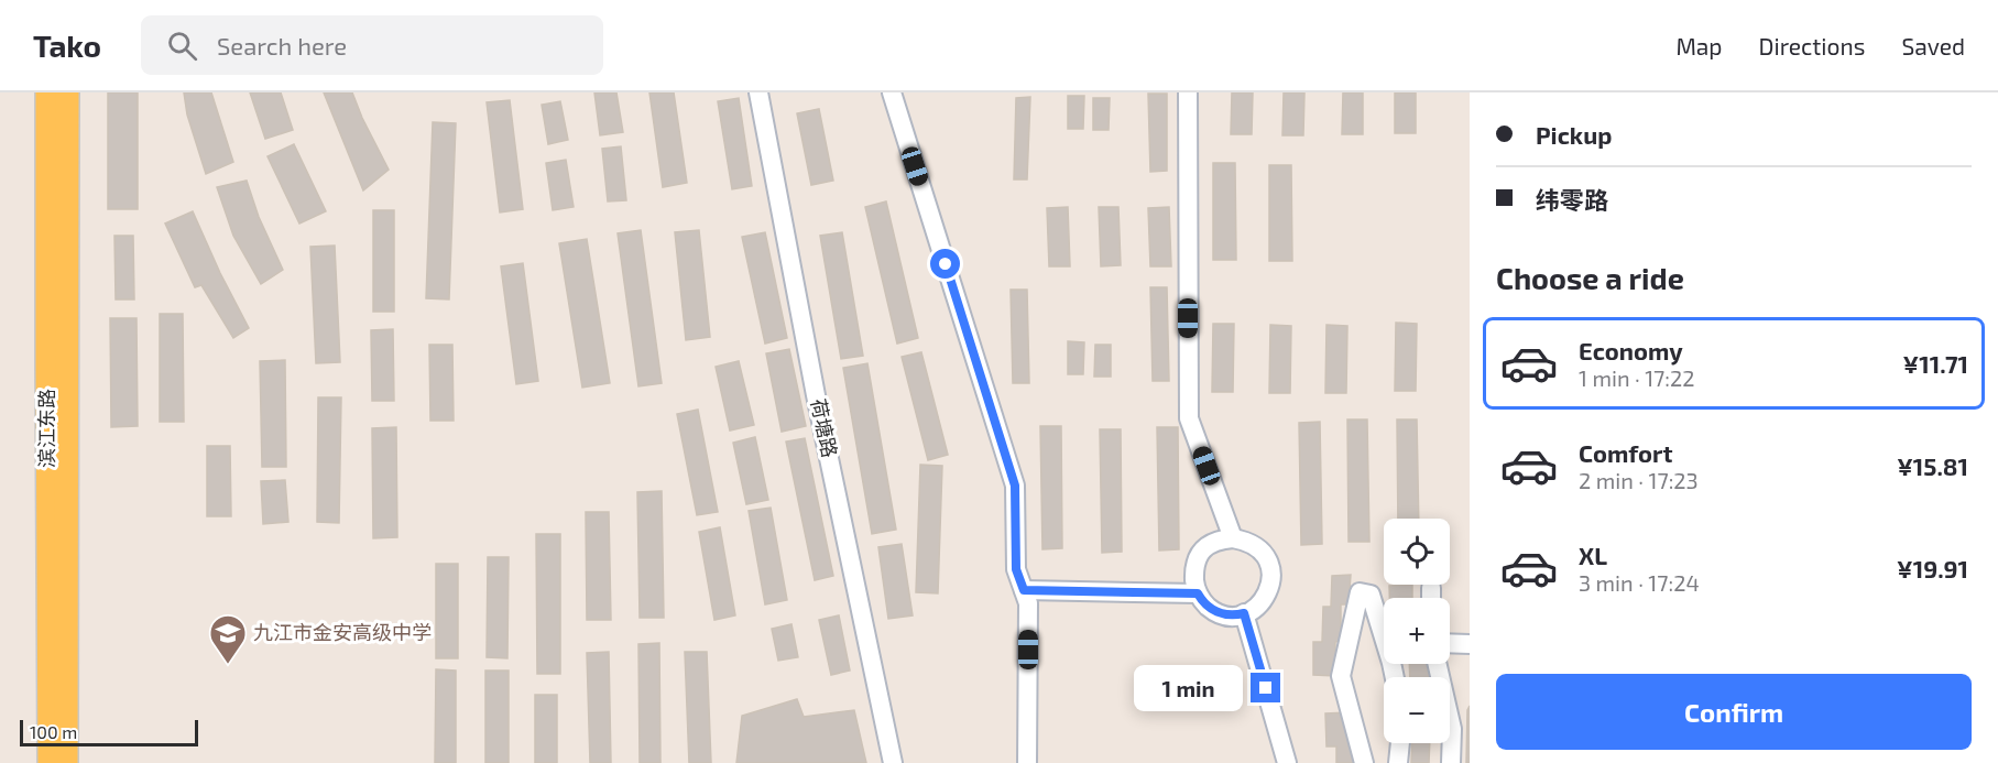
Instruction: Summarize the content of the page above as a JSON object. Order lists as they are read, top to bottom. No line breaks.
{"streets":{"main road":["滨江东路"],"street":["荷塘路"]},"places":{"school or university":["九江市金安高级中学"]},"scale_bar":"100 m","page":{"header":"Tako","search":"Search here","nav":["Map","Directions","Saved"],"banner":["Pickup","纬零路"],"heading":"Choose a ride","list":[{"name":"Economy","note":"1 min · 17:22","value":"¥11.71"},{"name":"Comfort","note":"2 min · 17:23","value":"¥15.81"},{"name":"XL","note":"3 min · 17:24","value":"¥19.91"}],"map_buttons":["+","−"],"buttons":"Confirm","bubble":"1 min","scale":"100 m"}}
